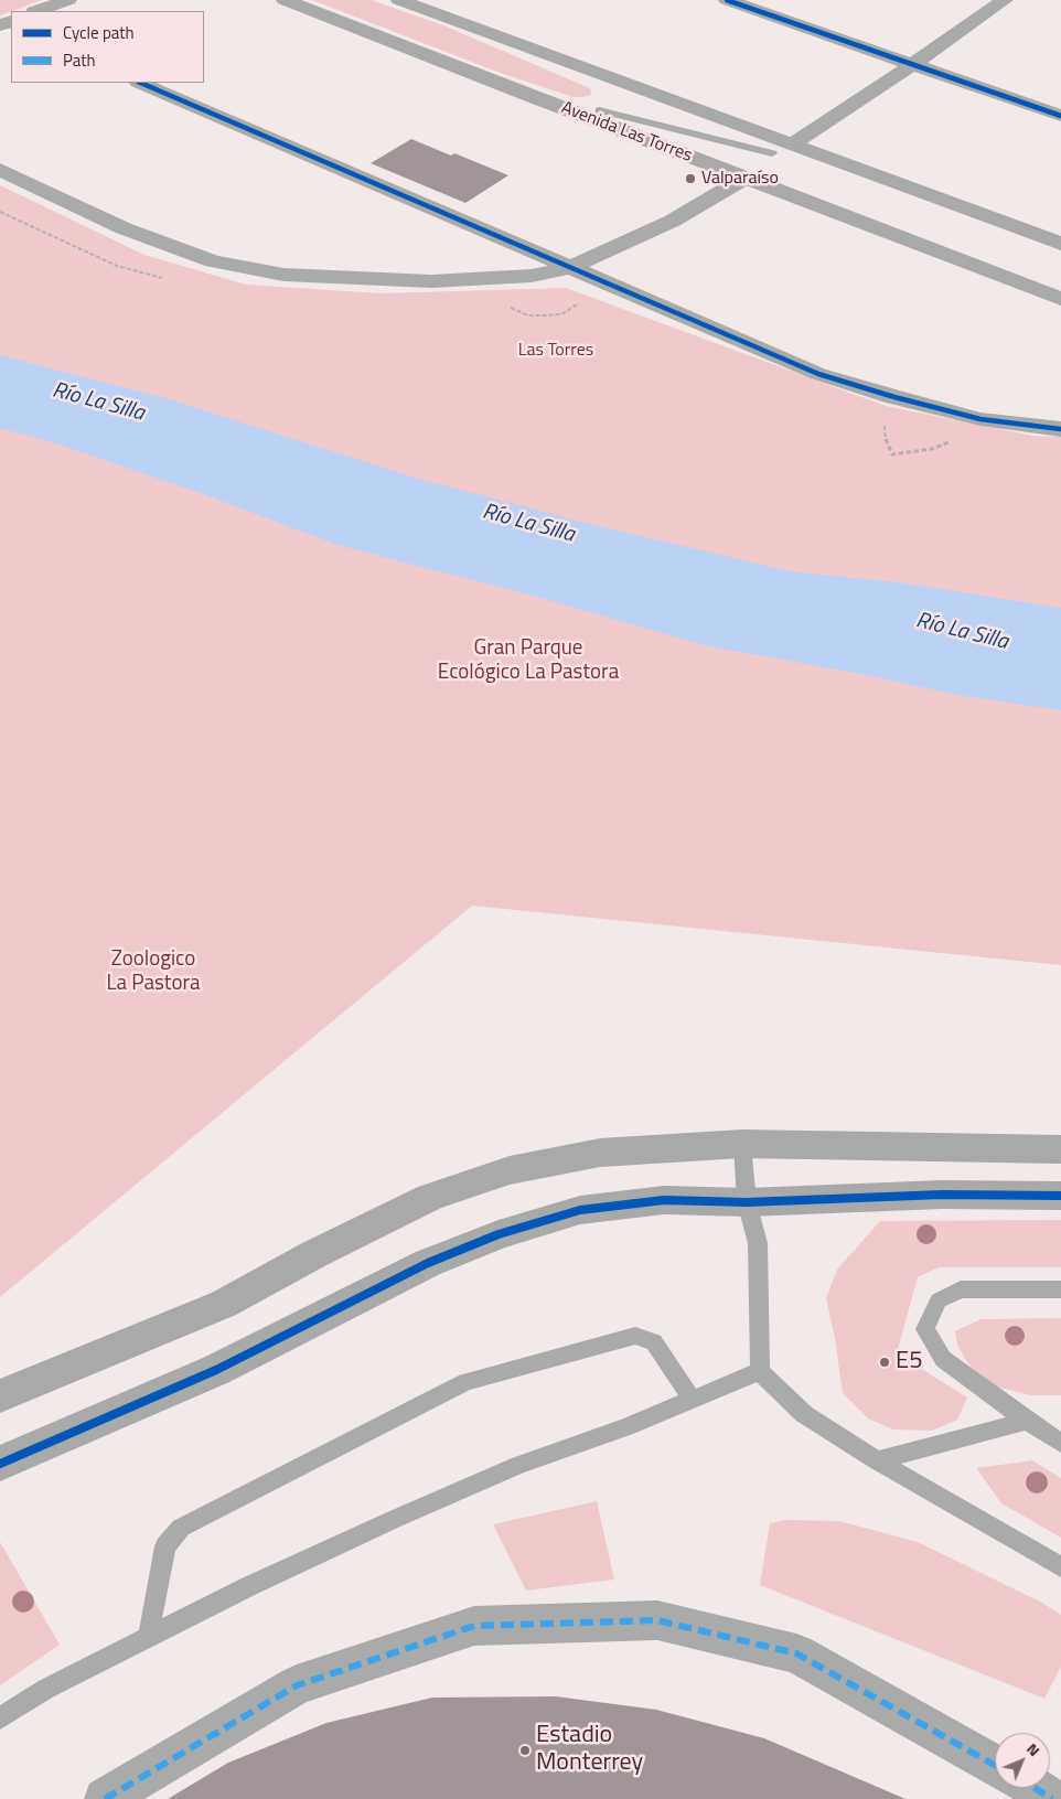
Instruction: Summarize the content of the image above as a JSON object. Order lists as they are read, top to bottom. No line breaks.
{"streets":{"main road":["Avenida Las Torres"]},"water":["Río La Silla"],"parks":["Las Torres","Gran Parque Ecológico La Pastora","Zoologico La Pastora"],"places":["Valparaíso","E5","Estadio Monterrey"],"legend":["Cycle path","Path"],"north":"top right"}
